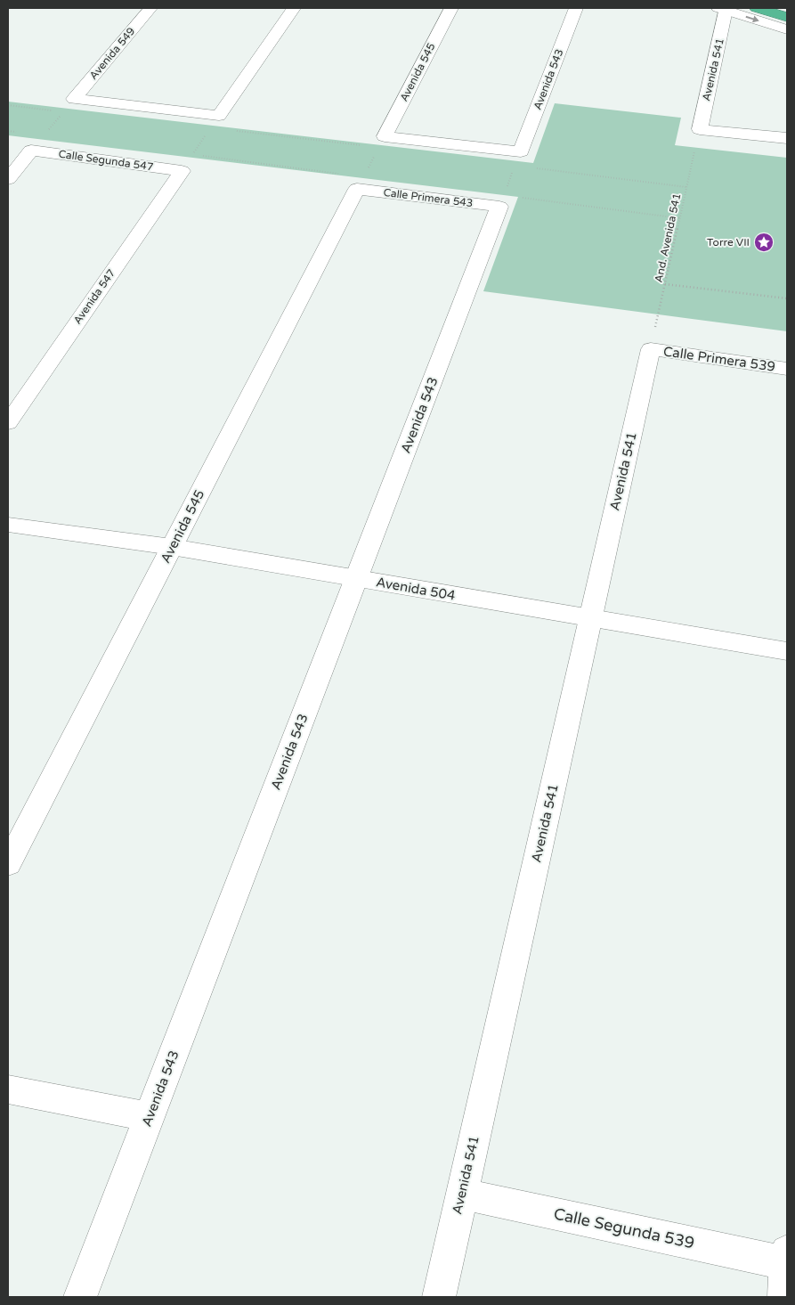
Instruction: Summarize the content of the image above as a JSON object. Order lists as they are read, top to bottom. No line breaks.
{"streets":{"street":["Avenida 549","Avenida 541","Avenida 545","Avenida 543","Calle Segunda 547","Calle Primera 543","Avenida 547","Calle Primera 539","Avenida 504","Calle Segunda 539"],"path":["And. Avenida 541"]},"crossings":[["Avenida 541","And. Avenida 541"],["Avenida 541","Calle Primera 539"],["Avenida 541","Avenida 504"],["Avenida 541","Calle Segunda 539"],["Avenida 545","Calle Primera 543"],["Avenida 545","Avenida 504"],["Avenida 543","Calle Primera 543"],["Avenida 543","Avenida 504"],["Calle Segunda 547","Avenida 547"],["And. Avenida 541","Calle Primera 539"]],"places":{"place":["Torre VII"]}}
